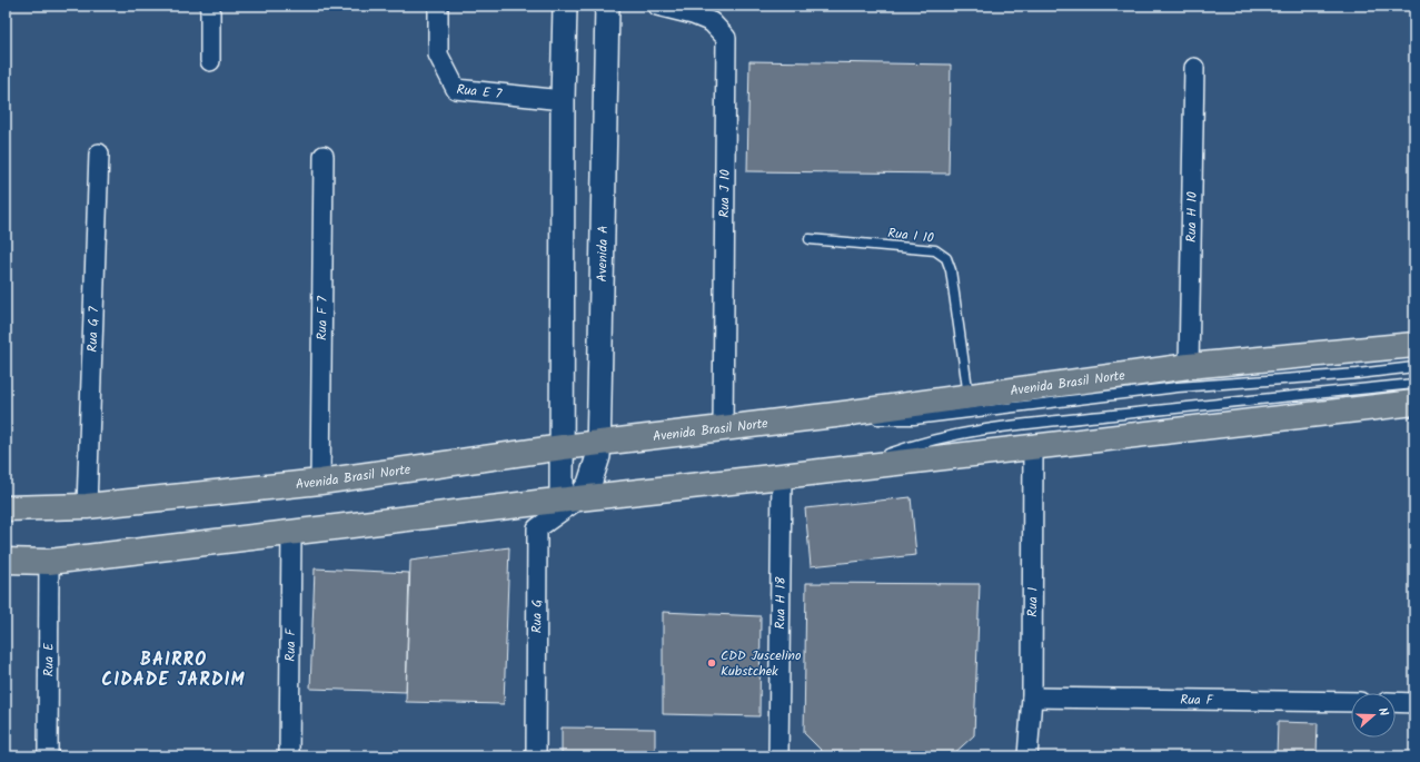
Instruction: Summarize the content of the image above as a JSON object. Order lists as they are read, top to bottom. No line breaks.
{"streets":{"main road":["Avenida Brasil Norte"],"street":["Rua E 7","Rua J 10","Rua H 10","Avenida A","Rua F 7","Rua G 7","Rua 1","Rua H 18","Rua G","Rua F","Rua E"],"lane":["Rua I 10"]},"crossings":[["Rua J 10","Avenida Brasil Norte"],["Rua H 10","Avenida Brasil Norte"],["Rua I 10","Avenida Brasil Norte"],["Avenida A","Avenida Brasil Norte"],["Avenida A","Rua G"],["Rua F 7","Avenida Brasil Norte"],["Rua G 7","Avenida Brasil Norte"],["Rua 1","Rua F"]],"districts":["BAIRRO CIDADE JARDIM"],"places":["CDD Juscelino Kubstchek"],"north":"right"}
